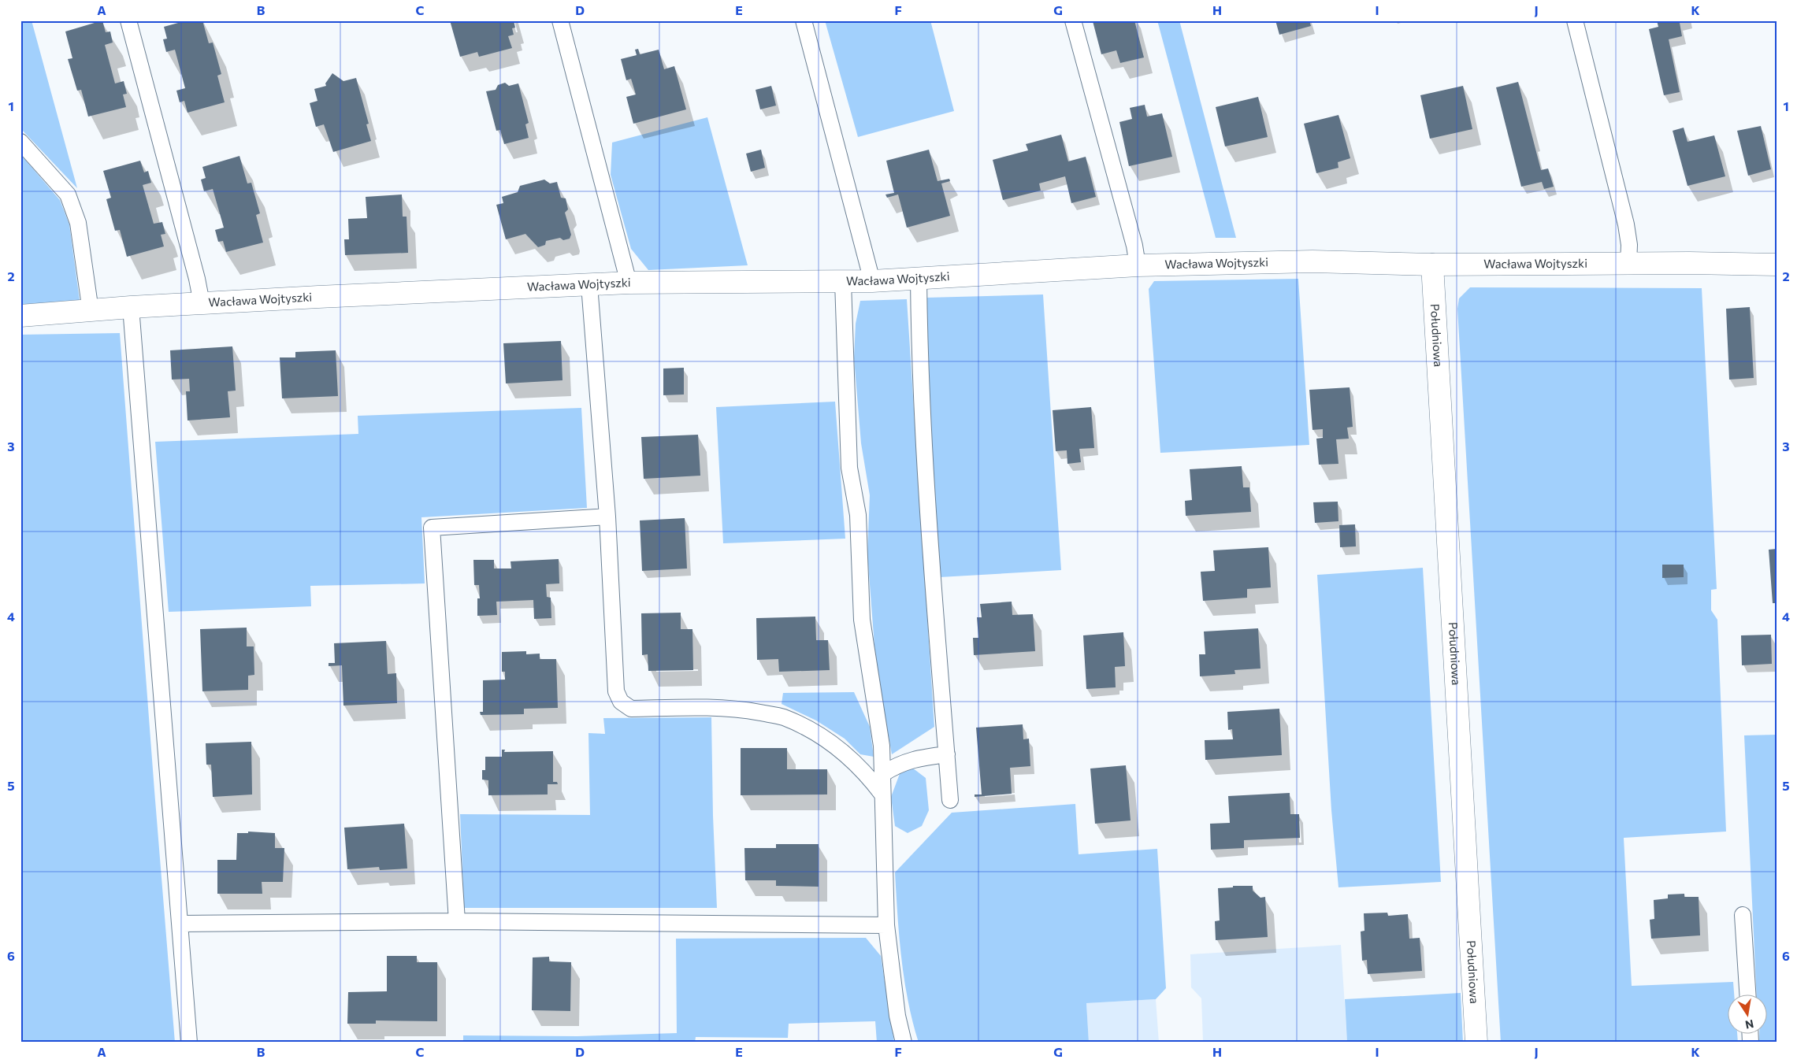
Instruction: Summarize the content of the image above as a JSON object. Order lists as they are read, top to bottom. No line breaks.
{"streets":{"street":["Wacława Wojtyszki","Południowa"]},"crossings":[["Wacława Wojtyszki","Południowa"]],"north":"bottom","grid":{"columns":["A","B","C","D","E","F","G","H","I","J","K"],"rows":["1","2","3","4","5","6"]}}
